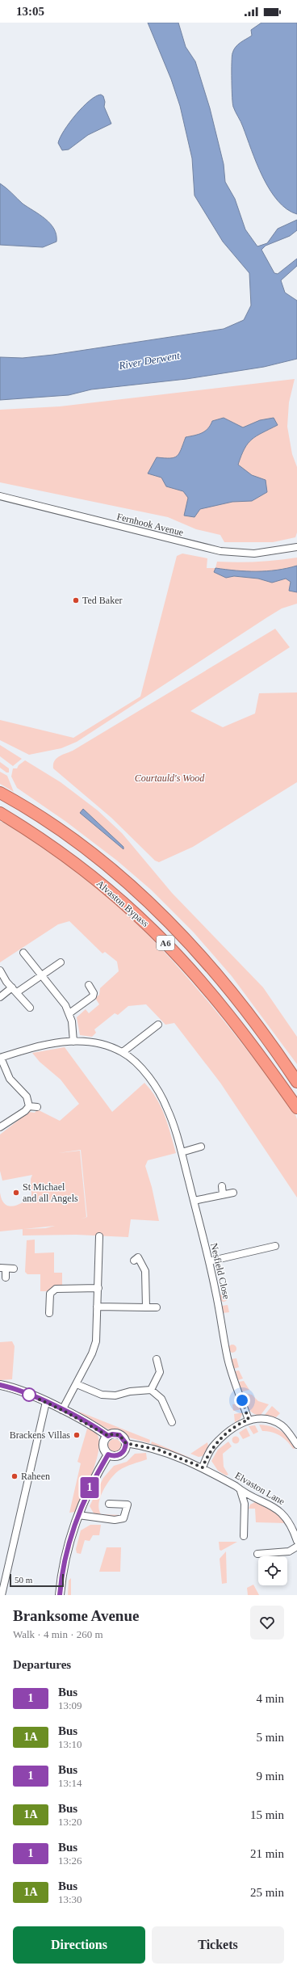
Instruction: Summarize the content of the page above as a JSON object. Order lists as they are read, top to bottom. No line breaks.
{"streets":{"highway":["Alvaston Bypass","A6"],"street":["Fernhook Avenue","Nesfield Close","Elvaston Lane"]},"water":["River Derwent"],"parks":["Courtauld's Wood"],"places":["Ted Baker","St Michael and all Angels","Brackens Villas","Raheen"],"lines":["bus line 1"],"scale_bar":"50 m","page":{"status":"13:05","on_map":"1","scale":"50 m","heading":[["Branksome Avenue","Walk · 4 min · 260 m"],"Departures"],"list":[{"mark":"1","name":"Bus","note":"13:09","value":"4 min"},{"mark":"1A","name":"Bus","note":"13:10","value":"5 min"},{"mark":"1","name":"Bus","note":"13:14","value":"9 min"},{"mark":"1A","name":"Bus","note":"13:20","value":"15 min"},{"mark":"1","name":"Bus","note":"13:26","value":"21 min"},{"mark":"1A","name":"Bus","note":"13:30","value":"25 min"}],"buttons":["Directions","Tickets"]}}
